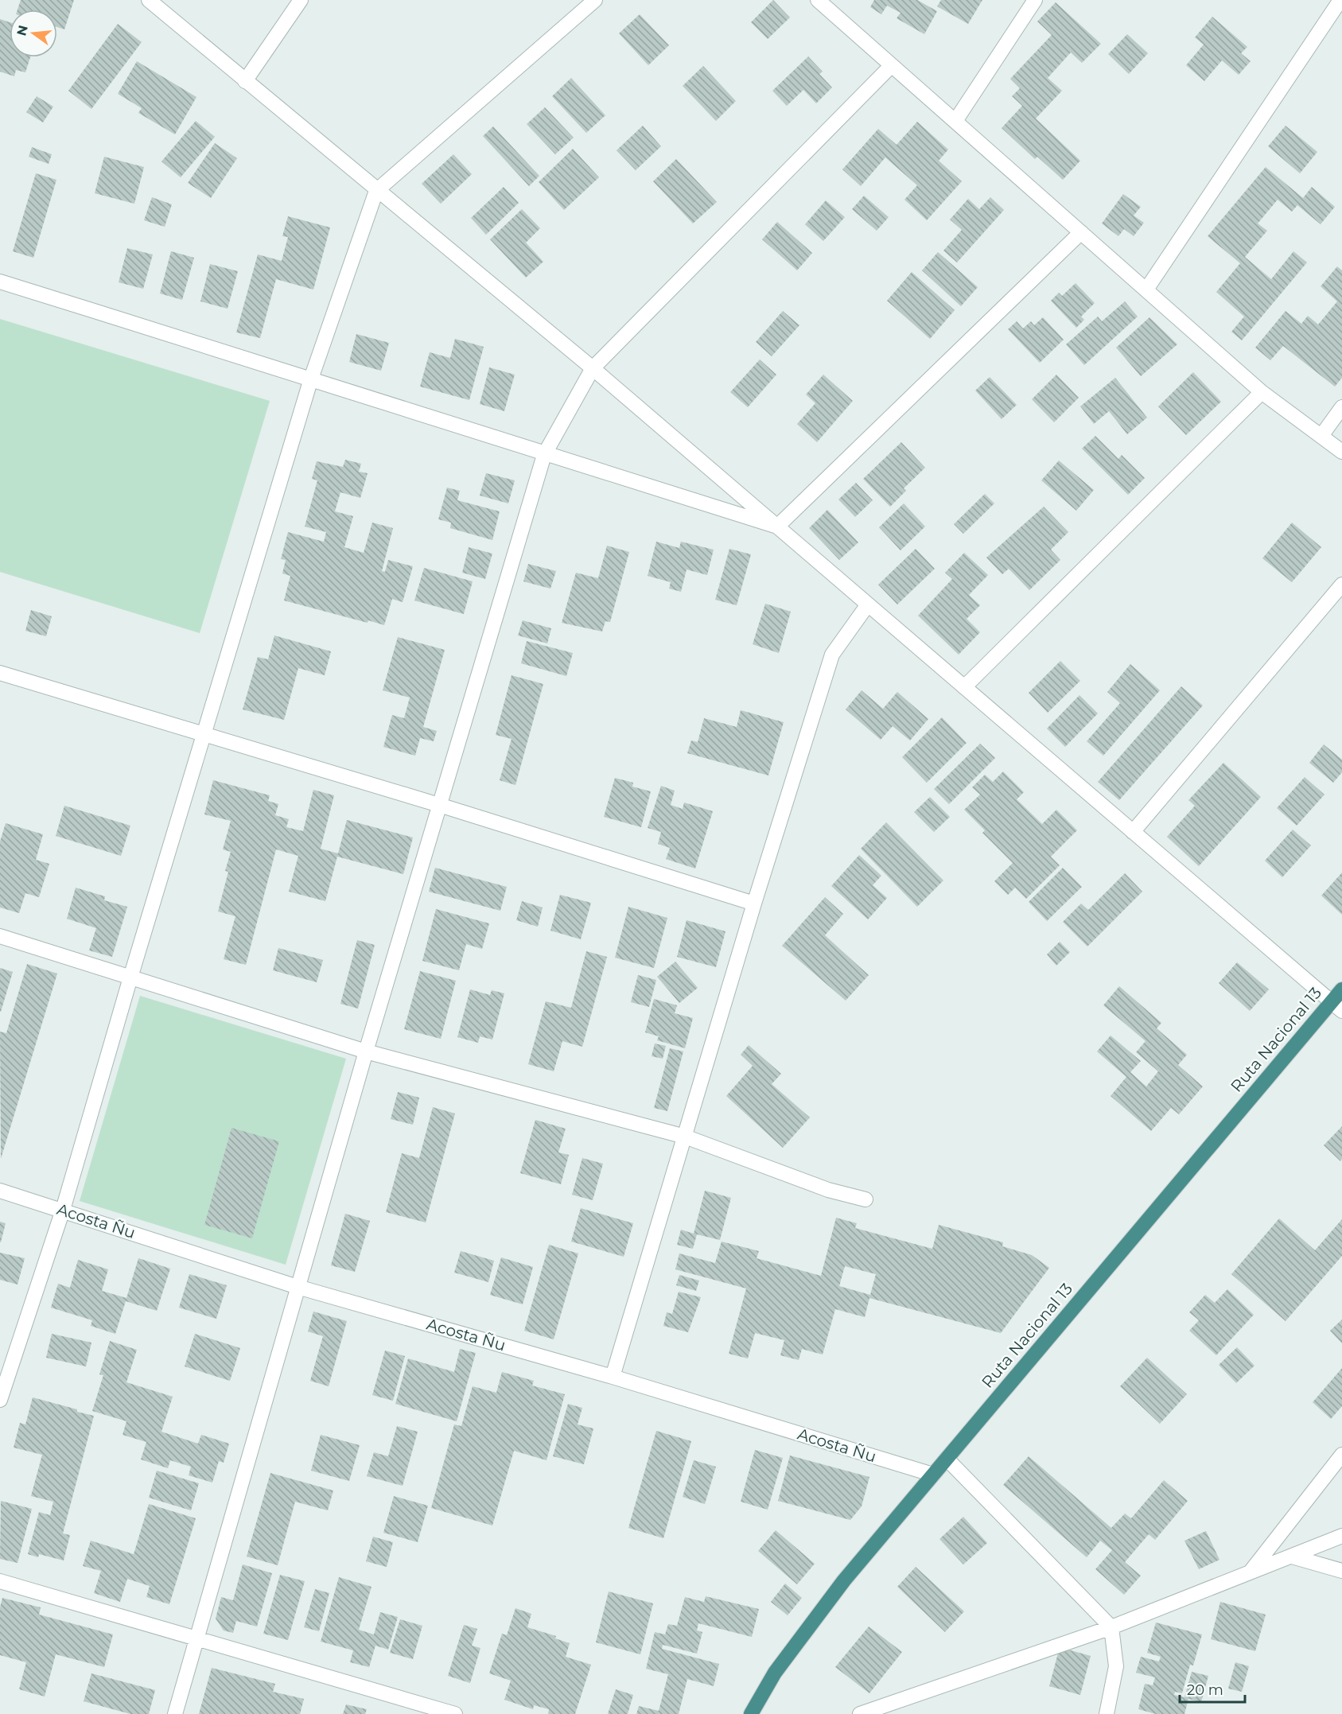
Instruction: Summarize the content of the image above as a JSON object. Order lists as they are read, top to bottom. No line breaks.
{"streets":{"highway":["Ruta Nacional 13"],"street":["Acosta Ñu"]},"crossings":[["Ruta Nacional 13","Acosta Ñu"]],"scale_bar":"20 m","north":"left"}
